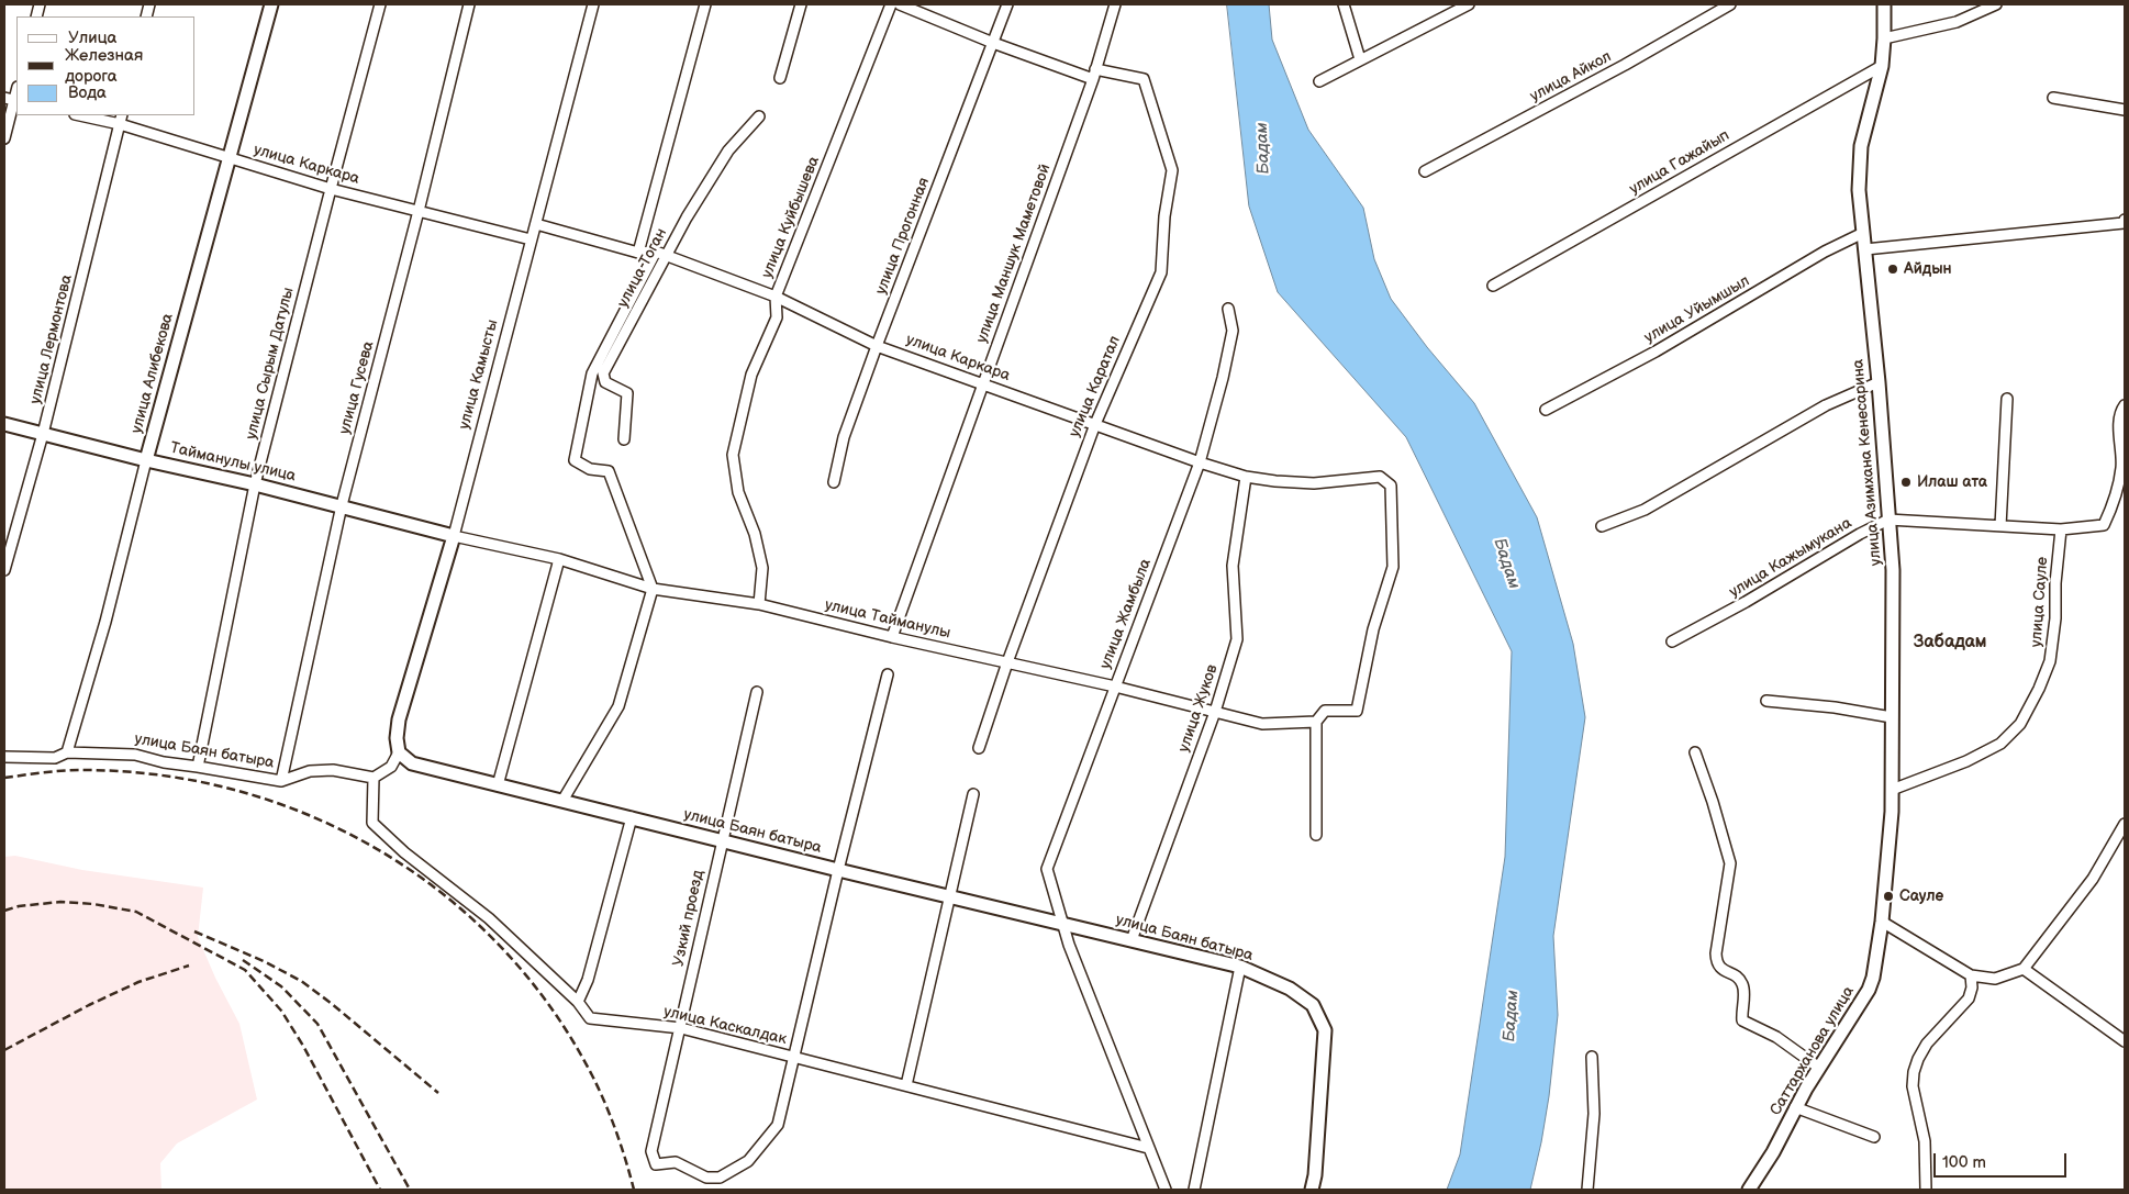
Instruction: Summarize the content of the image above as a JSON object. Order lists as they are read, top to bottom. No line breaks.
{"streets":{"street":["улица Айкол","улица Гажайып","улица Каркара","улица Куйбышева","улица Прогонная","улица Маншук Маметовой","улица Тоган","улица Уйымшыл","улица Лермонтова","улица Сырым Датулы","улица Алибекова","улица Камысты","улица Каратал","улица Гусева","Тайманулы улица","улица Азимхана Кенесарина","улица Кажымукана","улица Сауле","улица Жамбыла","улица Тайманулы","улица Жуков","улица Баян батыра","Узкий проезд","улица Каскалдак","Саттарханова улица"]},"crossings":[["улица Гажайып","улица Азимхана Кенесарина"],["улица Каркара","улица Куйбышева"],["улица Каркара","улица Прогонная"],["улица Каркара","улица Маншук Маметовой"],["улица Каркара","улица Тоган"],["улица Каркара","улица Лермонтова"],["улица Каркара","улица Сырым Датулы"],["улица Каркара","улица Алибекова"],["улица Каркара","улица Камысты"],["улица Каркара","улица Каратал"],["улица Каркара","улица Гусева"],["улица Каркара","улица Жамбыла"],["улица Каркара","улица Тайманулы"],["улица Каркара","улица Жуков"],["улица Куйбышева","улица Тайманулы"],["улица Маншук Маметовой","улица Каратал"],["улица Маншук Маметовой","улица Тайманулы"],["улица Уйымшыл","улица Азимхана Кенесарина"],["улица Лермонтова","Тайманулы улица"],["улица Сырым Датулы","Тайманулы улица"],["улица Сырым Датулы","улица Баян батыра"],["улица Алибекова","Тайманулы улица"],["улица Алибекова","улица Баян батыра"],["улица Камысты","Тайманулы улица"],["улица Камысты","улица Тайманулы"],["улица Камысты","улица Баян батыра"],["улица Каратал","улица Тайманулы"],["улица Гусева","Тайманулы улица"],["улица Гусева","улица Баян батыра"],["Тайманулы улица","улица Тайманулы"],["улица Азимхана Кенесарина","улица Кажымукана"],["улица Азимхана Кенесарина","улица Сауле"],["улица Азимхана Кенесарина","Саттарханова улица"],["улица Кажымукана","улица Сауле"],["улица Жамбыла","улица Тайманулы"],["улица Жамбыла","улица Баян батыра"],["улица Жамбыла","улица Каскалдак"],["улица Тайманулы","улица Жуков"],["улица Жуков","улица Баян батыра"],["улица Баян батыра","Узкий проезд"],["улица Баян батыра","улица Каскалдак"],["Узкий проезд","улица Каскалдак"]],"districts":["Забадам"],"water":["Бадам"],"places":["Айдын","Илаш ата","Сауле"],"legend":["Улица","Железная дорога","Вода"],"scale_bar":"100 m"}
